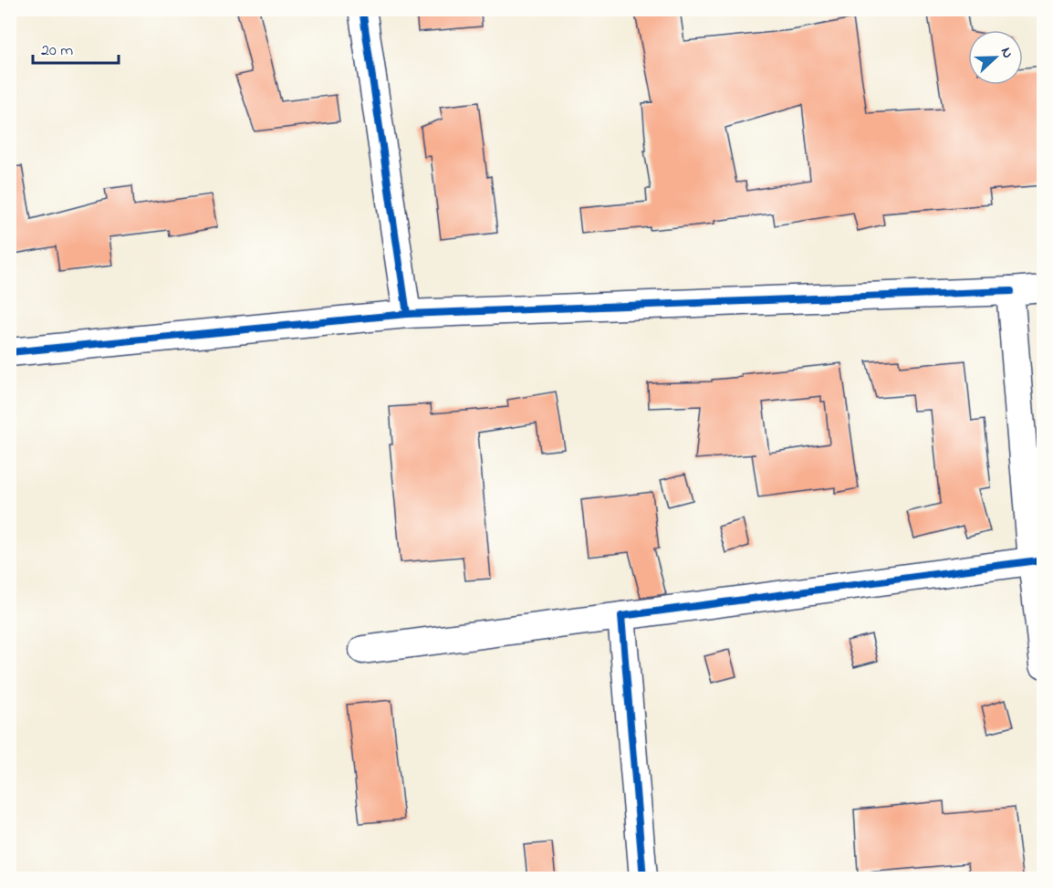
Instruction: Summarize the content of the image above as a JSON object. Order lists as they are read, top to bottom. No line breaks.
{"scale_bar":"20 m","north":"right"}
